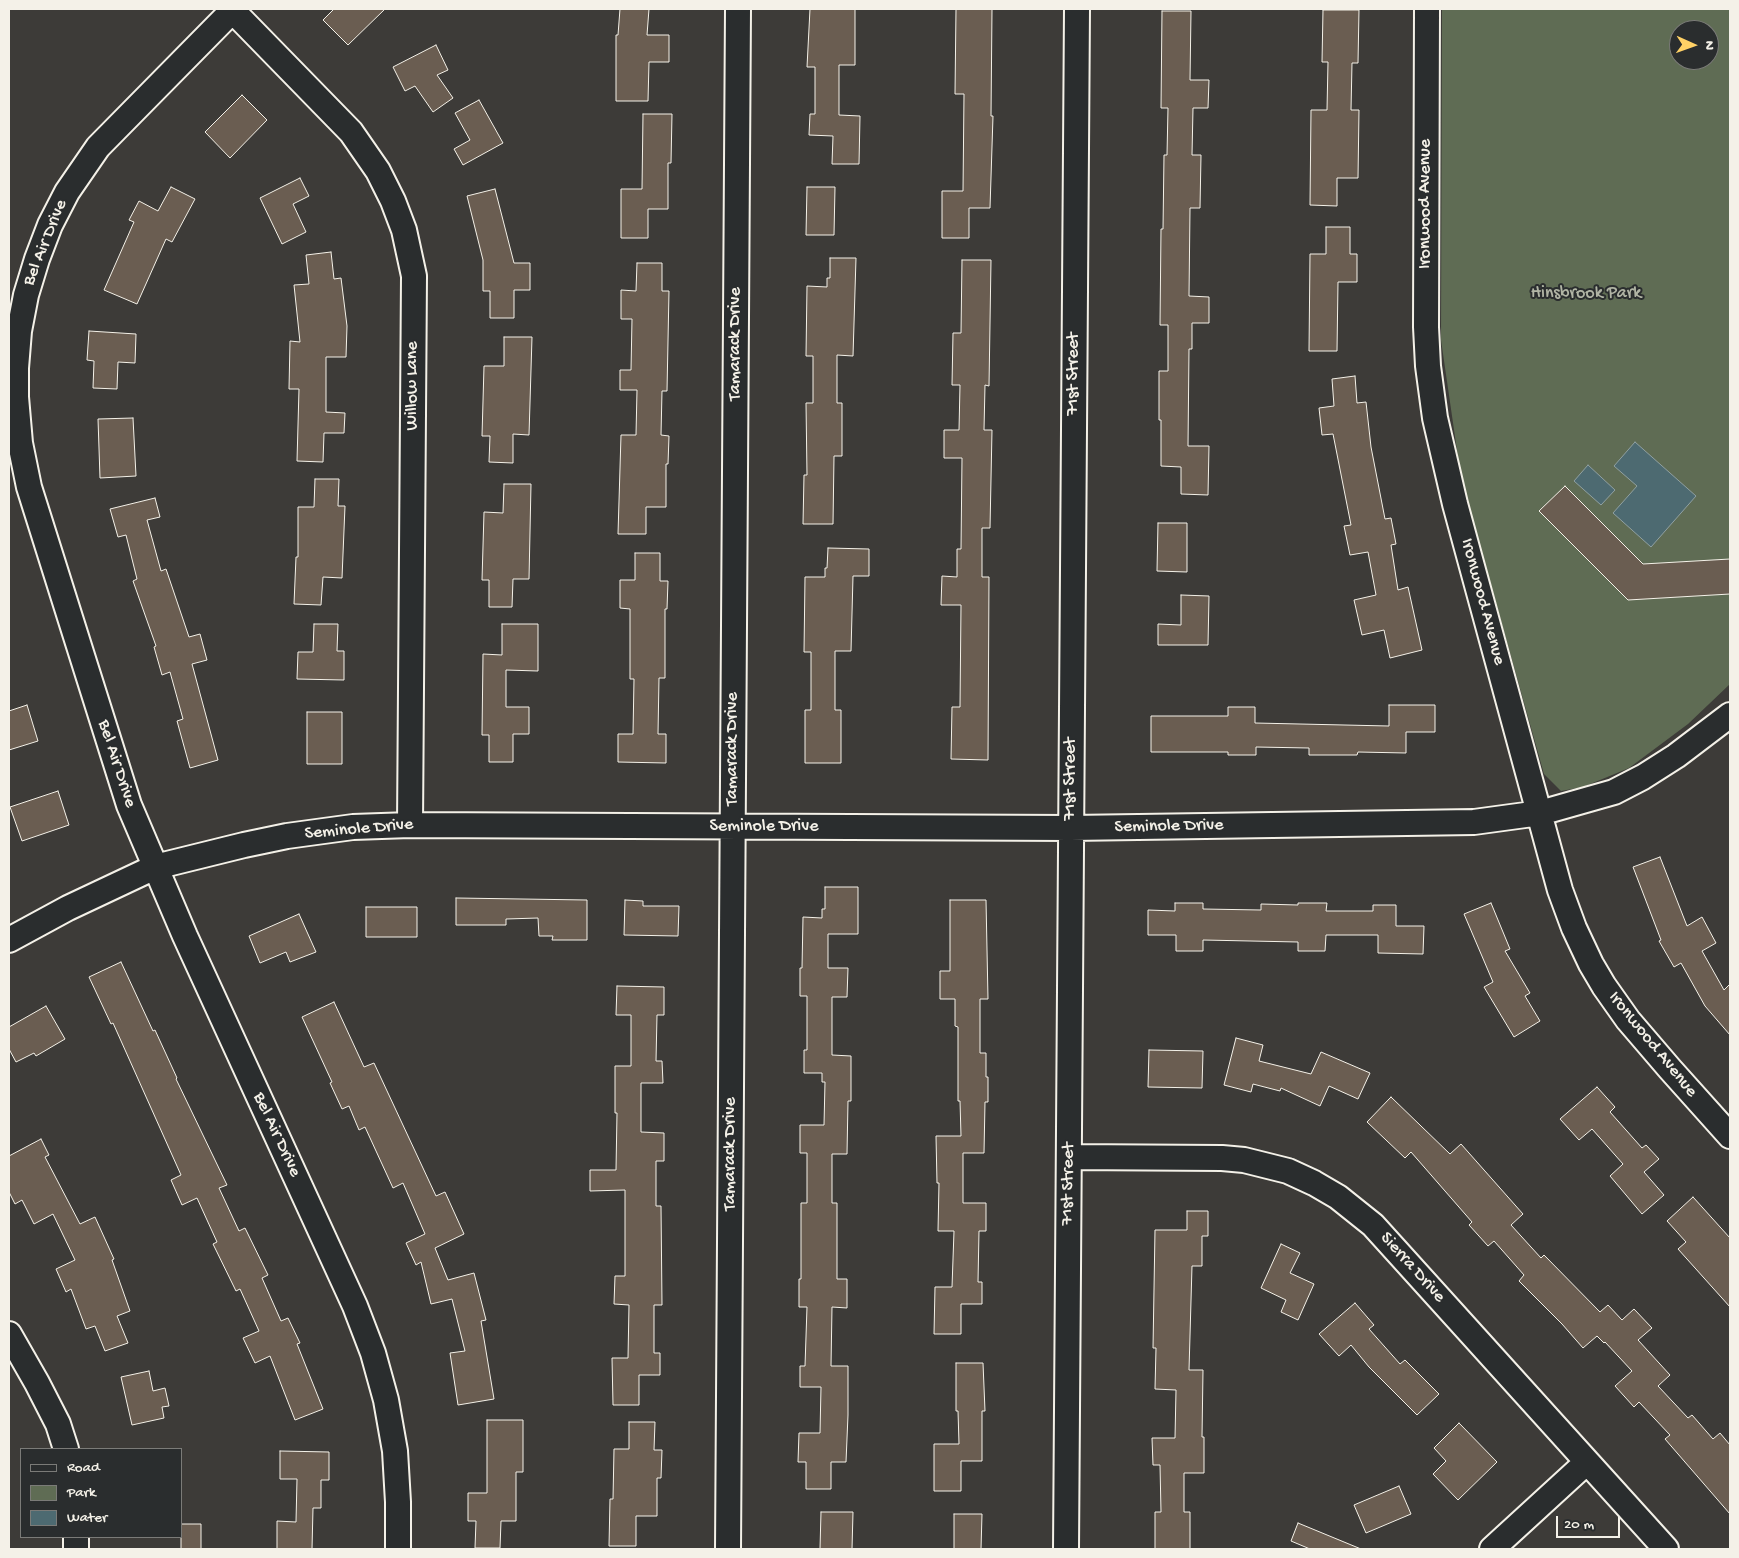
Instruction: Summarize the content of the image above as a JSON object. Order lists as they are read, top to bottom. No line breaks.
{"streets":{"street":["Ironwood Avenue","Bel Air Drive","Tamarack Drive","71st Street","Willow Lane","Seminole Drive","Sierra Drive"]},"crossings":[["Ironwood Avenue","Seminole Drive"],["Bel Air Drive","Willow Lane"],["Bel Air Drive","Seminole Drive"],["Tamarack Drive","Seminole Drive"],["71st Street","Seminole Drive"],["71st Street","Sierra Drive"],["Willow Lane","Seminole Drive"]],"parks":["Hinsbrook Park"],"legend":["Road","Park","Water"],"scale_bar":"20 m","north":"right"}
